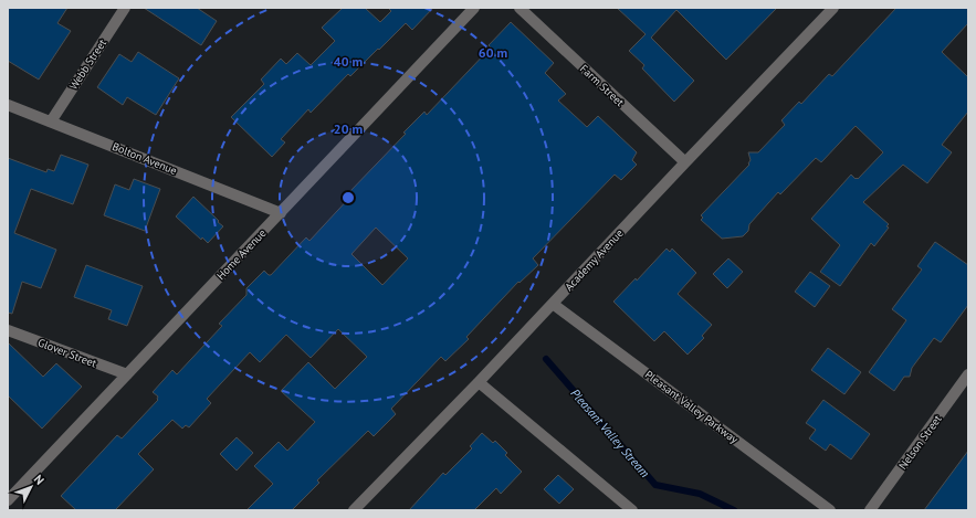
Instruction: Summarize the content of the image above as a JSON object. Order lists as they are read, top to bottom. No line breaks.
{"streets":{"street":["Webb Street","Farm Street","Bolton Avenue","Home Avenue","Academy Avenue","Glover Street","Pleasant Valley Parkway","Nelson Street"]},"crossings":[["Webb Street","Bolton Avenue"],["Farm Street","Academy Avenue"],["Bolton Avenue","Home Avenue"],["Home Avenue","Glover Street"],["Academy Avenue","Pleasant Valley Parkway"]],"water":["Pleasant Valley Stream"],"north":"top right","rings":["60 m","40 m","20 m"]}
